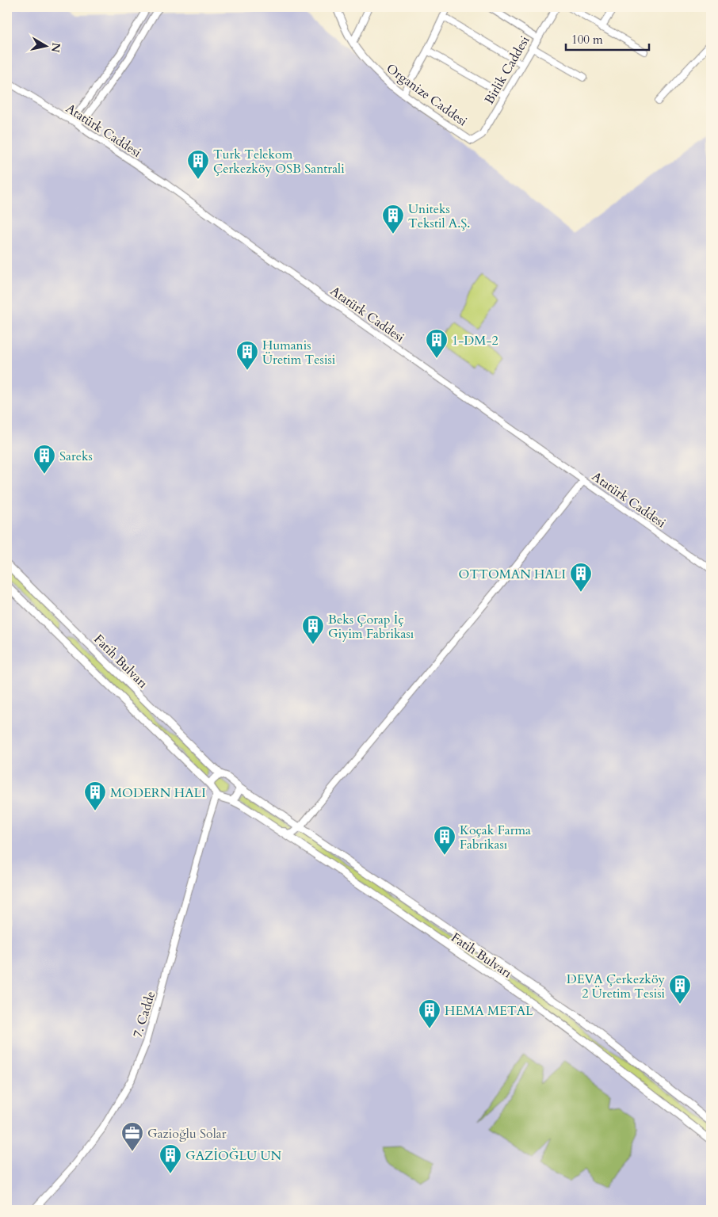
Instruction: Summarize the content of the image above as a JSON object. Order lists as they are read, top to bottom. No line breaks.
{"streets":{"main road":["Fatih Bulvarı"],"street":["Birlik Caddesi","Organize Caddesi","Atatürk Caddesi","7. Cadde"]},"crossings":[["Birlik Caddesi","Organize Caddesi"],["Fatih Bulvarı","7. Cadde"]],"places":{"building":["Turk Telekom Çerkezköy OSB Santrali","Uniteks Tekstil A.Ş.","1-DM-2","Humanis Üretim Tesisi","Sareks","OTTOMAN HALI","Beks Çorap İç Giyim Fabrikası","MODERN HALI","Koçak Farma Fabrikası","DEVA Çerkezköy 2 Üretim Tesisi","HEMA METAL","GAZİOĞLU UN"],"office":["Gazioğlu Solar"]},"scale_bar":"100 m","north":"right"}
